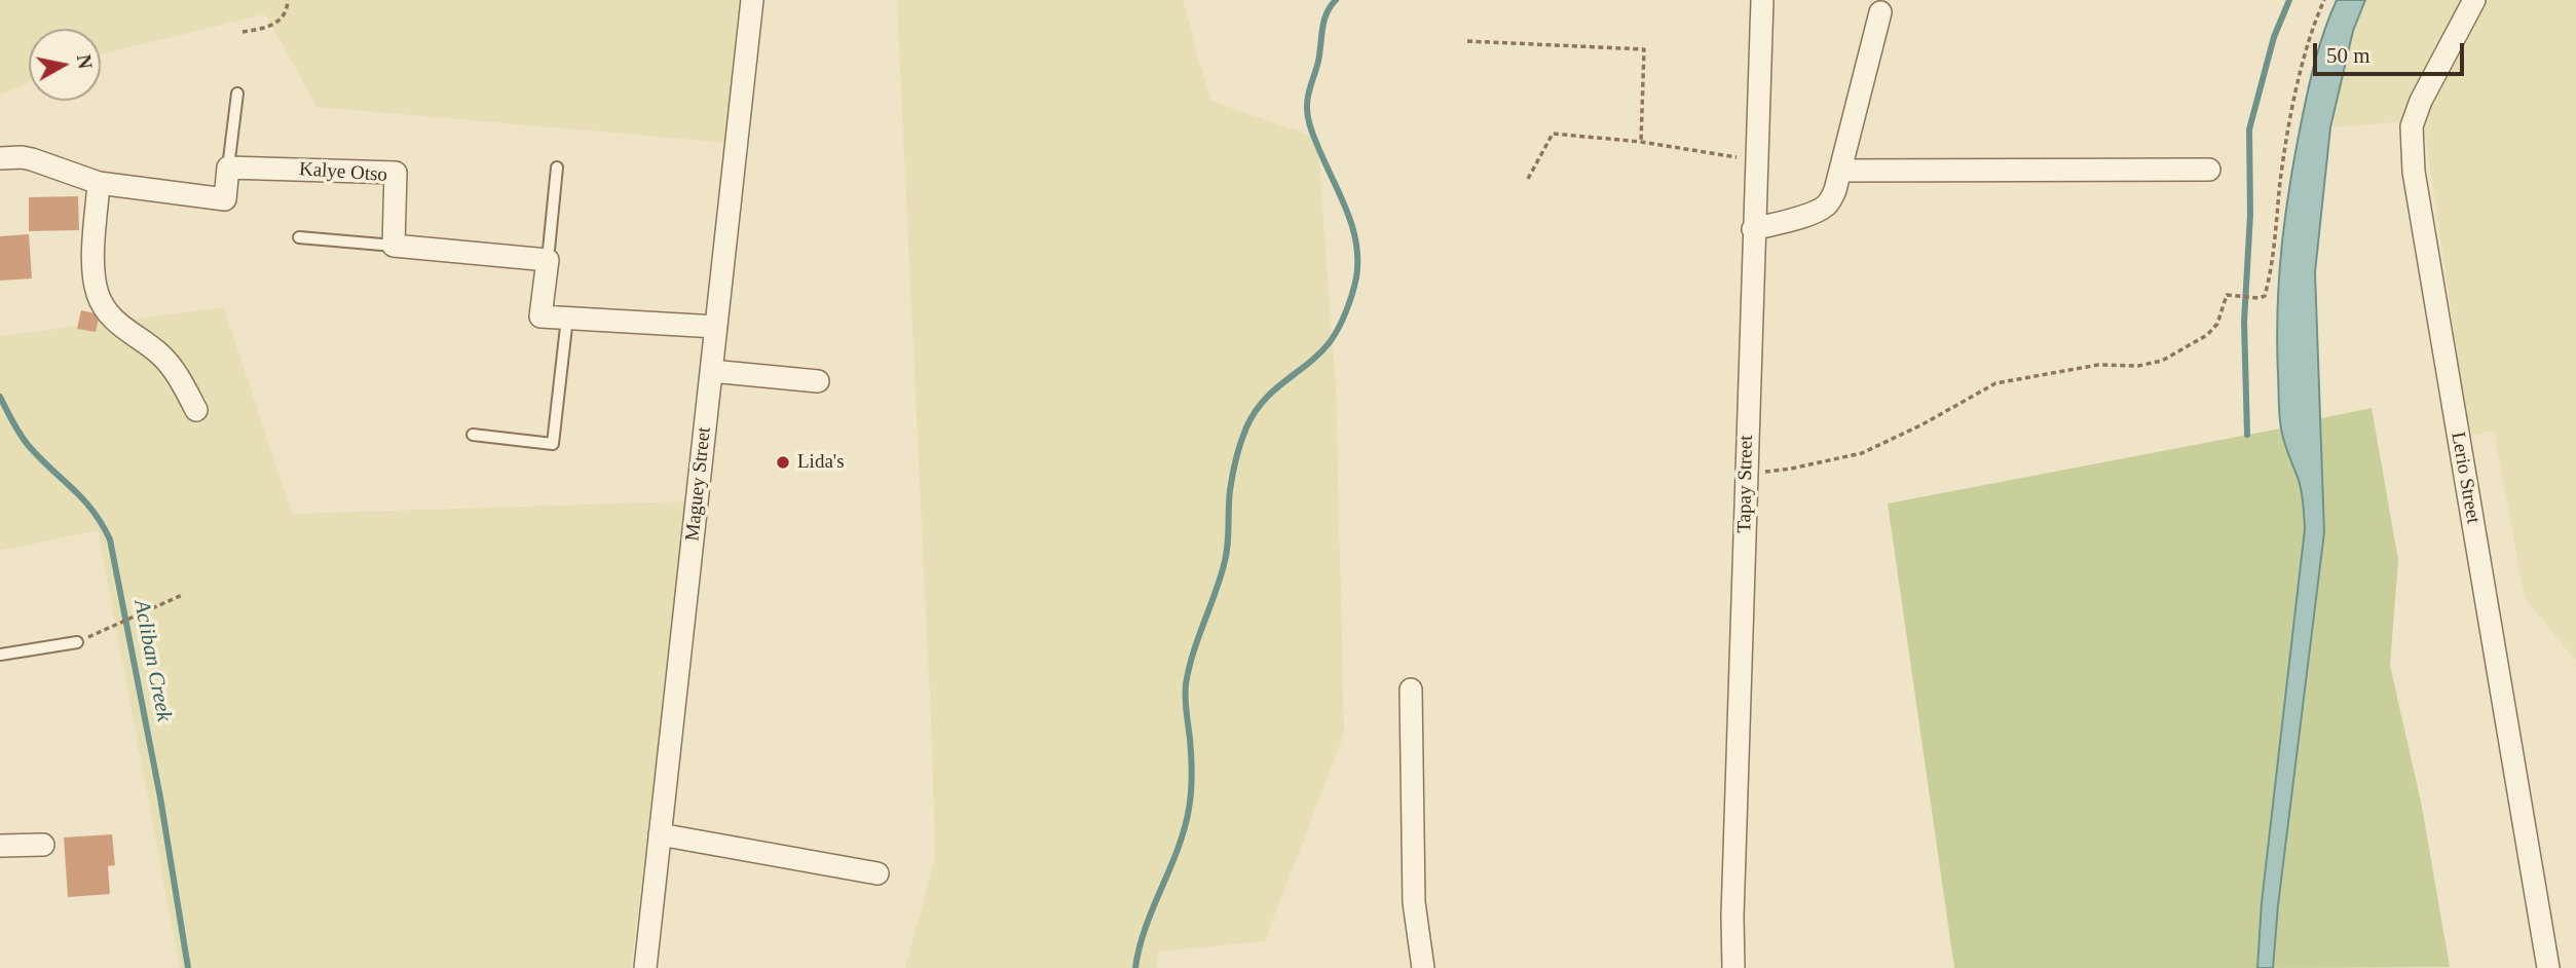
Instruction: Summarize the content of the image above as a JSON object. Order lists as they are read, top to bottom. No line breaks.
{"streets":{"street":["Kalye Otso","Lerio Street","Maguey Street","Tapay Street"]},"water":["Acliban Creek"],"places":["Lida's"],"scale_bar":"50 m","north":"right"}
